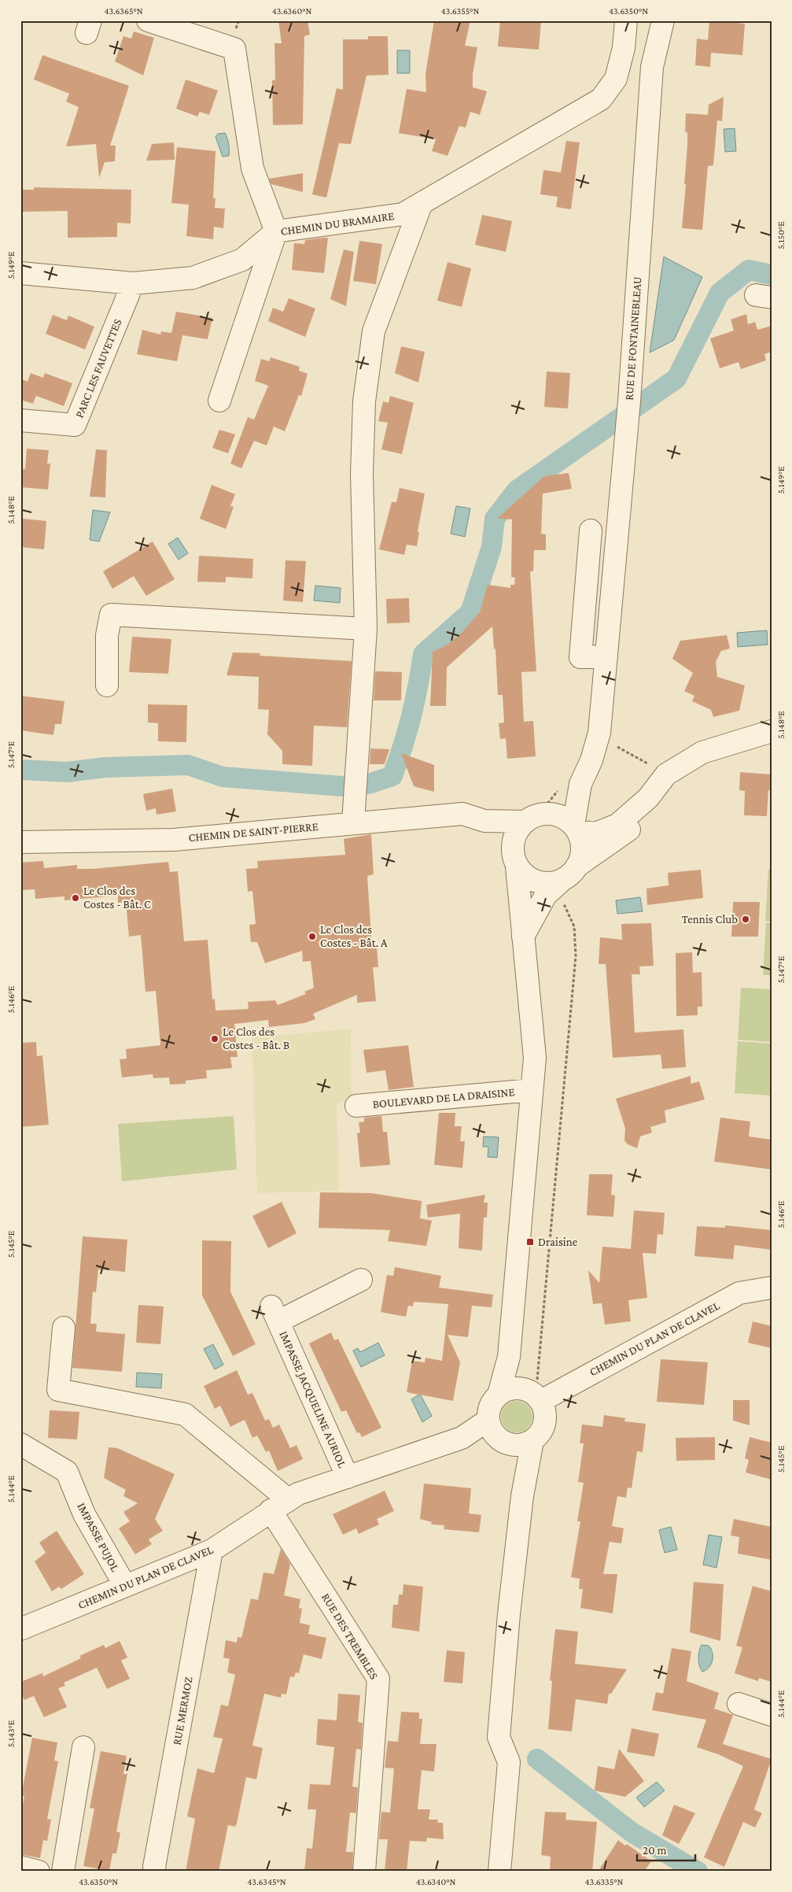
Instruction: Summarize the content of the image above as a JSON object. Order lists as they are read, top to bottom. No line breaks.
{"streets":{"street":["CHEMIN DU BRAMAIRE","RUE DE FONTAINEBLEAU","PARC LES FAUVETTES","CHEMIN DE SAINT-PIERRE","BOULEVARD DE LA DRAISINE","CHEMIN DU PLAN DE CLAVEL","IMPASSE JACQUELINE AURIOL","IMPASSE PUJOL","RUE DES TREMBLES","RUE MERMOZ"]},"crossings":[["CHEMIN DU BRAMAIRE","PARC LES FAUVETTES"],["RUE DE FONTAINEBLEAU","CHEMIN DE SAINT-PIERRE"],["RUE DE FONTAINEBLEAU","BOULEVARD DE LA DRAISINE"],["CHEMIN DE SAINT-PIERRE","BOULEVARD DE LA DRAISINE"],["BOULEVARD DE LA DRAISINE","CHEMIN DU PLAN DE CLAVEL"],["CHEMIN DU PLAN DE CLAVEL","IMPASSE JACQUELINE AURIOL"],["CHEMIN DU PLAN DE CLAVEL","IMPASSE PUJOL"],["CHEMIN DU PLAN DE CLAVEL","RUE DES TREMBLES"],["CHEMIN DU PLAN DE CLAVEL","RUE MERMOZ"]],"places":{"other":["Le Clos des Costes - Bât. C","Tennis Club","Le Clos des Costes - Bât. A","Le Clos des Costes - Bât. B"],"transit":["Draisine"]},"scale_bar":"20 m","coordinates":["43.6365°N","43.6360°N","43.6355°N","43.6350°N","5.150°E","5.149°E","5.148°E","5.147°E","5.146°E","5.145°E","5.144°E","5.143°E","43.6345°N","43.6340°N","43.6335°N"]}
